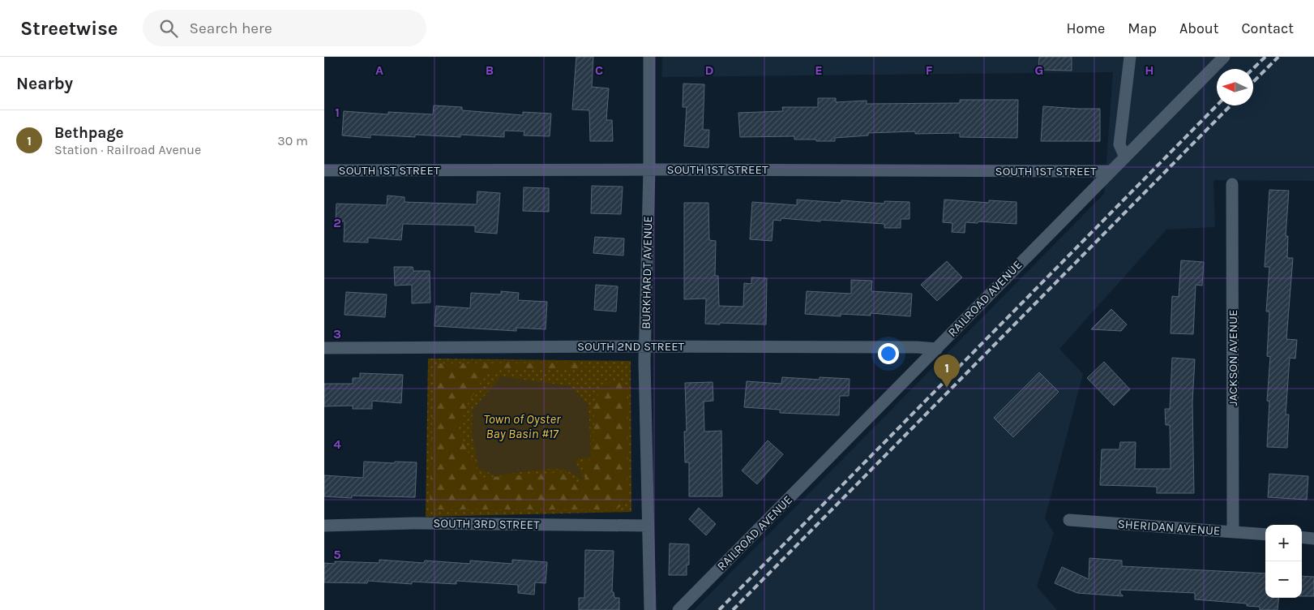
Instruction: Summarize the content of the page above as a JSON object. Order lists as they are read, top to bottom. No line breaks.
{"streets":{"street":["SOUTH 1ST STREET","BURKHARDT AVENUE","RAILROAD AVENUE","SOUTH 2ND STREET","JACKSON AVENUE","SOUTH 3RD STREET","SHERIDAN AVENUE"]},"crossings":[["SOUTH 1ST STREET","BURKHARDT AVENUE"],["SOUTH 1ST STREET","RAILROAD AVENUE"],["BURKHARDT AVENUE","SOUTH 2ND STREET"],["BURKHARDT AVENUE","SOUTH 3RD STREET"],["RAILROAD AVENUE","SOUTH 2ND STREET"],["JACKSON AVENUE","SHERIDAN AVENUE"]],"water":["Town of Oyster Bay Basin #17"],"north":"left","page":{"header":"Streetwise","search":"Search here","nav":["Home","Map","About","Contact"],"heading":"Nearby","list":[{"mark":"1","name":"Bethpage","note":"Station · Railroad Avenue","value":"30 m"}],"pins":"1","map_buttons":["+","−"]},"grid":{"columns":["A","B","C","D","E","F","G","H"],"rows":["1","2","3","4","5"]}}
